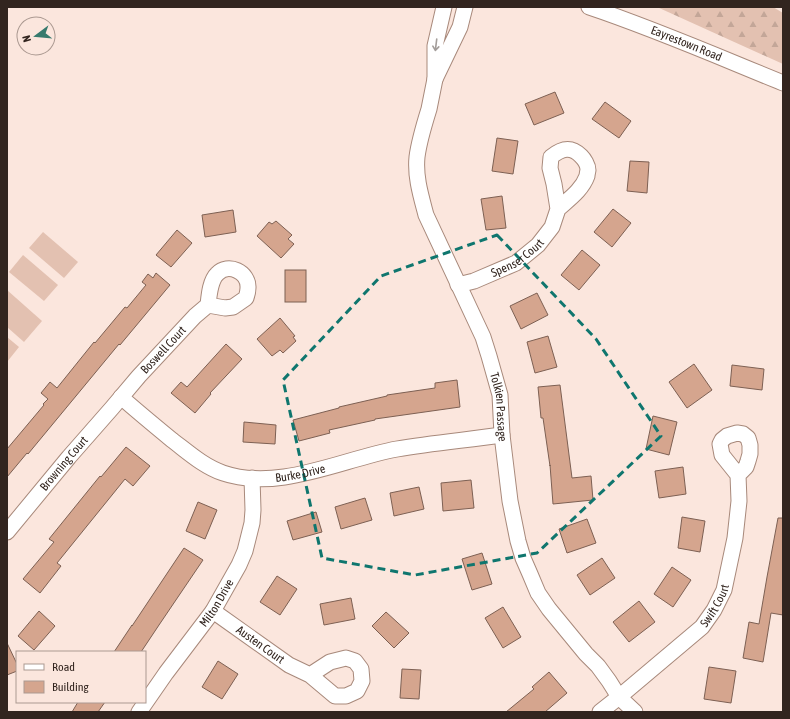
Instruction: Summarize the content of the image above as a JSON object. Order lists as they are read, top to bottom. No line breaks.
{"streets":{"street":["Eayrestown Road","Spenser Court","Boswell Court","Tolkien Passage","Browning Court","Burke Drive","Milton Drive","Swift Court","Austen Court"]},"crossings":[["Spenser Court","Tolkien Passage"],["Boswell Court","Browning Court"],["Boswell Court","Burke Drive"],["Tolkien Passage","Burke Drive"],["Tolkien Passage","Swift Court"],["Browning Court","Burke Drive"],["Burke Drive","Milton Drive"],["Milton Drive","Austen Court"]],"legend":["Road","Building"],"north":"left"}
